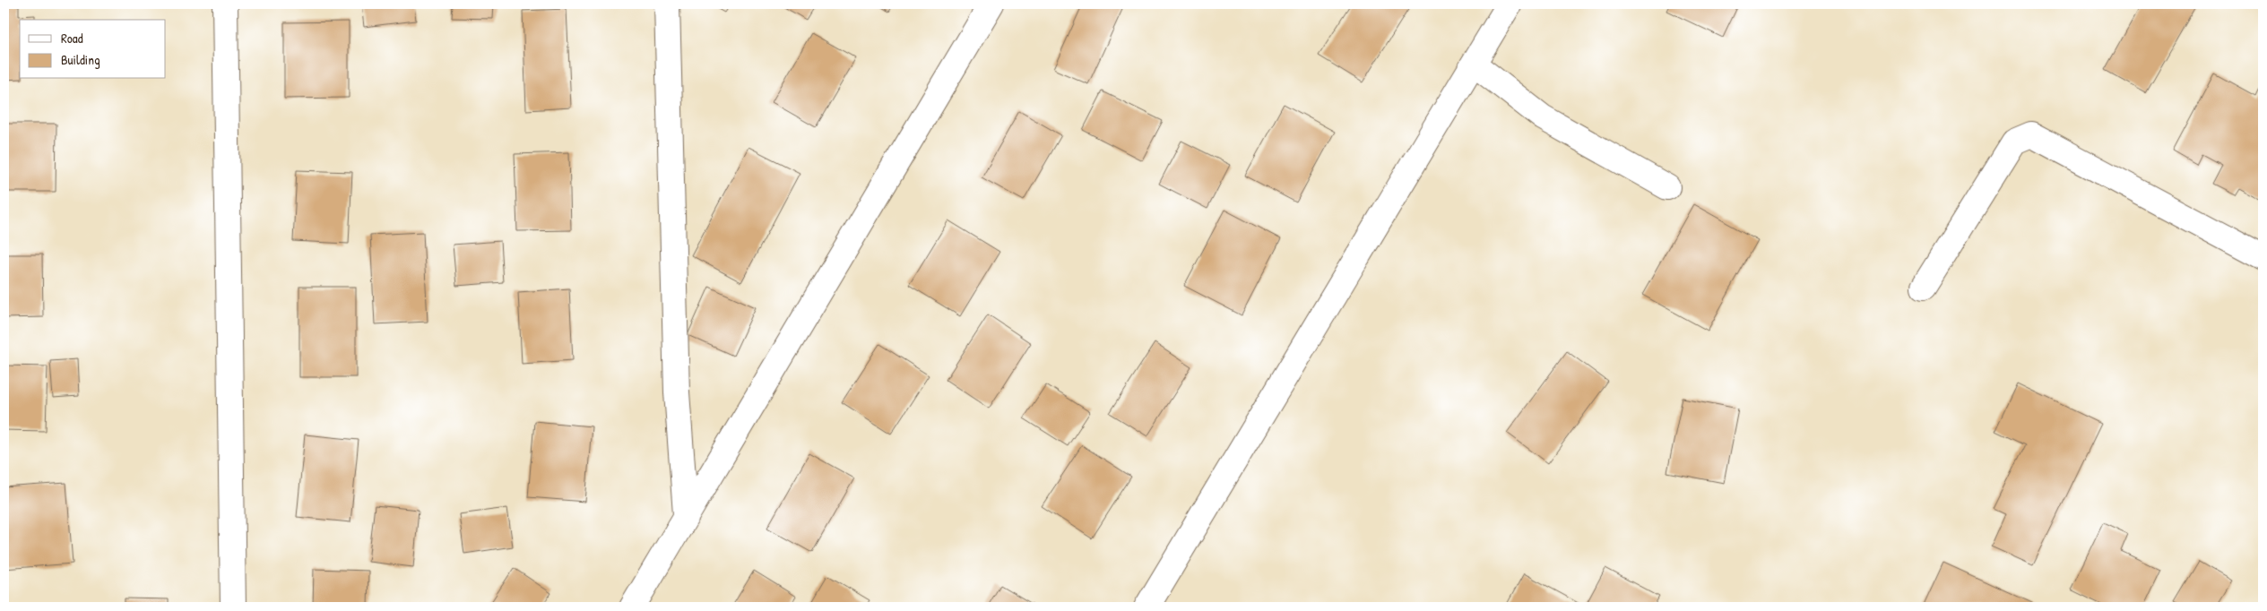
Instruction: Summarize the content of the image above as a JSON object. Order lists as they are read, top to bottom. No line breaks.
{"legend":["Road","Building"]}
